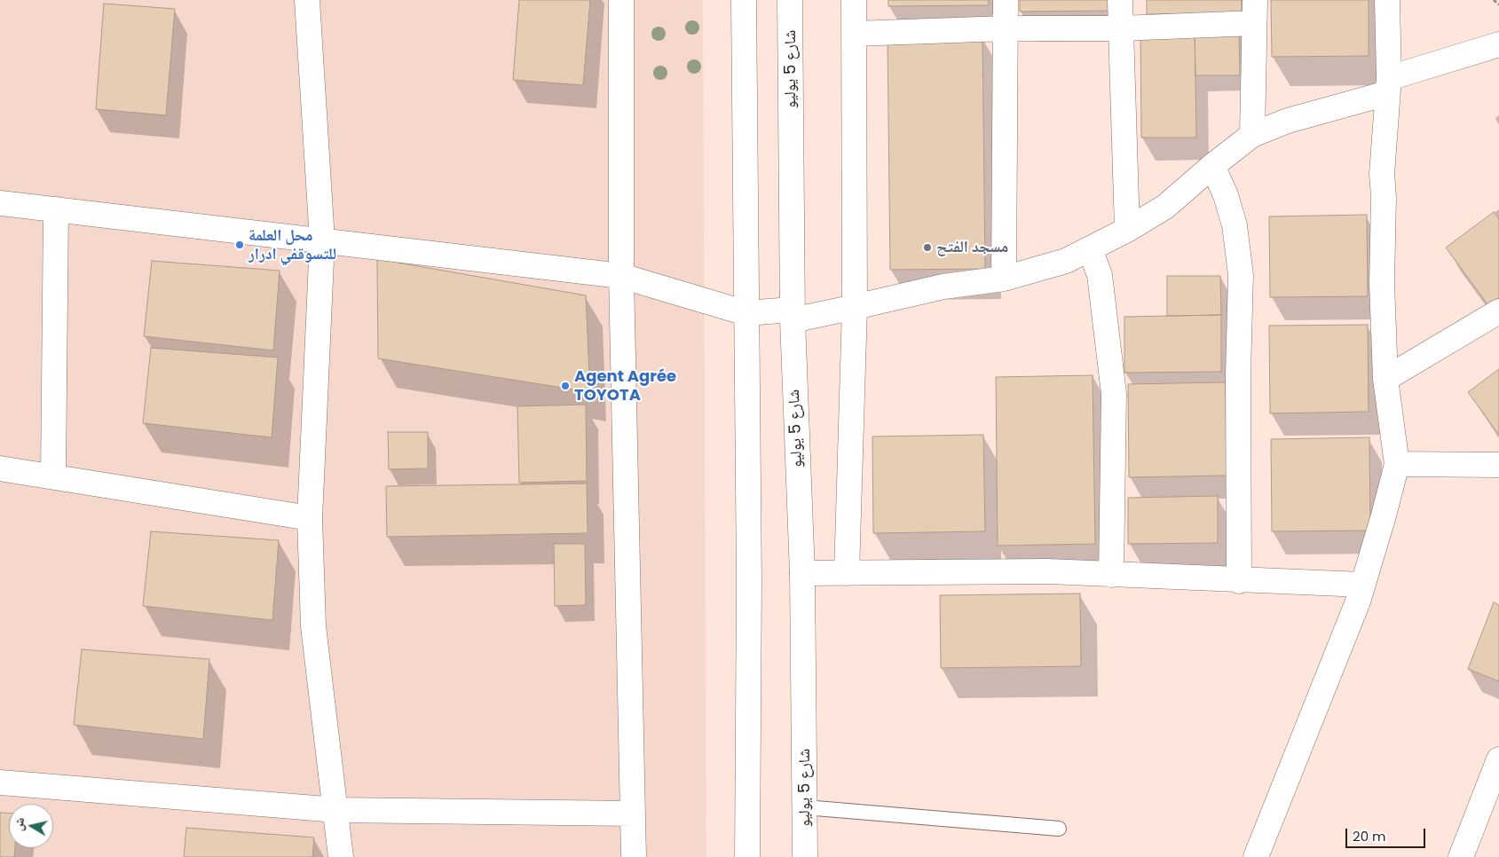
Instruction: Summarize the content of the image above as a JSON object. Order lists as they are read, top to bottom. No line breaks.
{"streets":{"street":["شارع 5 يوليو"]},"places":["محل العلمة للتسوقفي ادرار","مسجد الفتح","Agent Agrée TOYOTA"],"scale_bar":"20 m","north":"left"}
